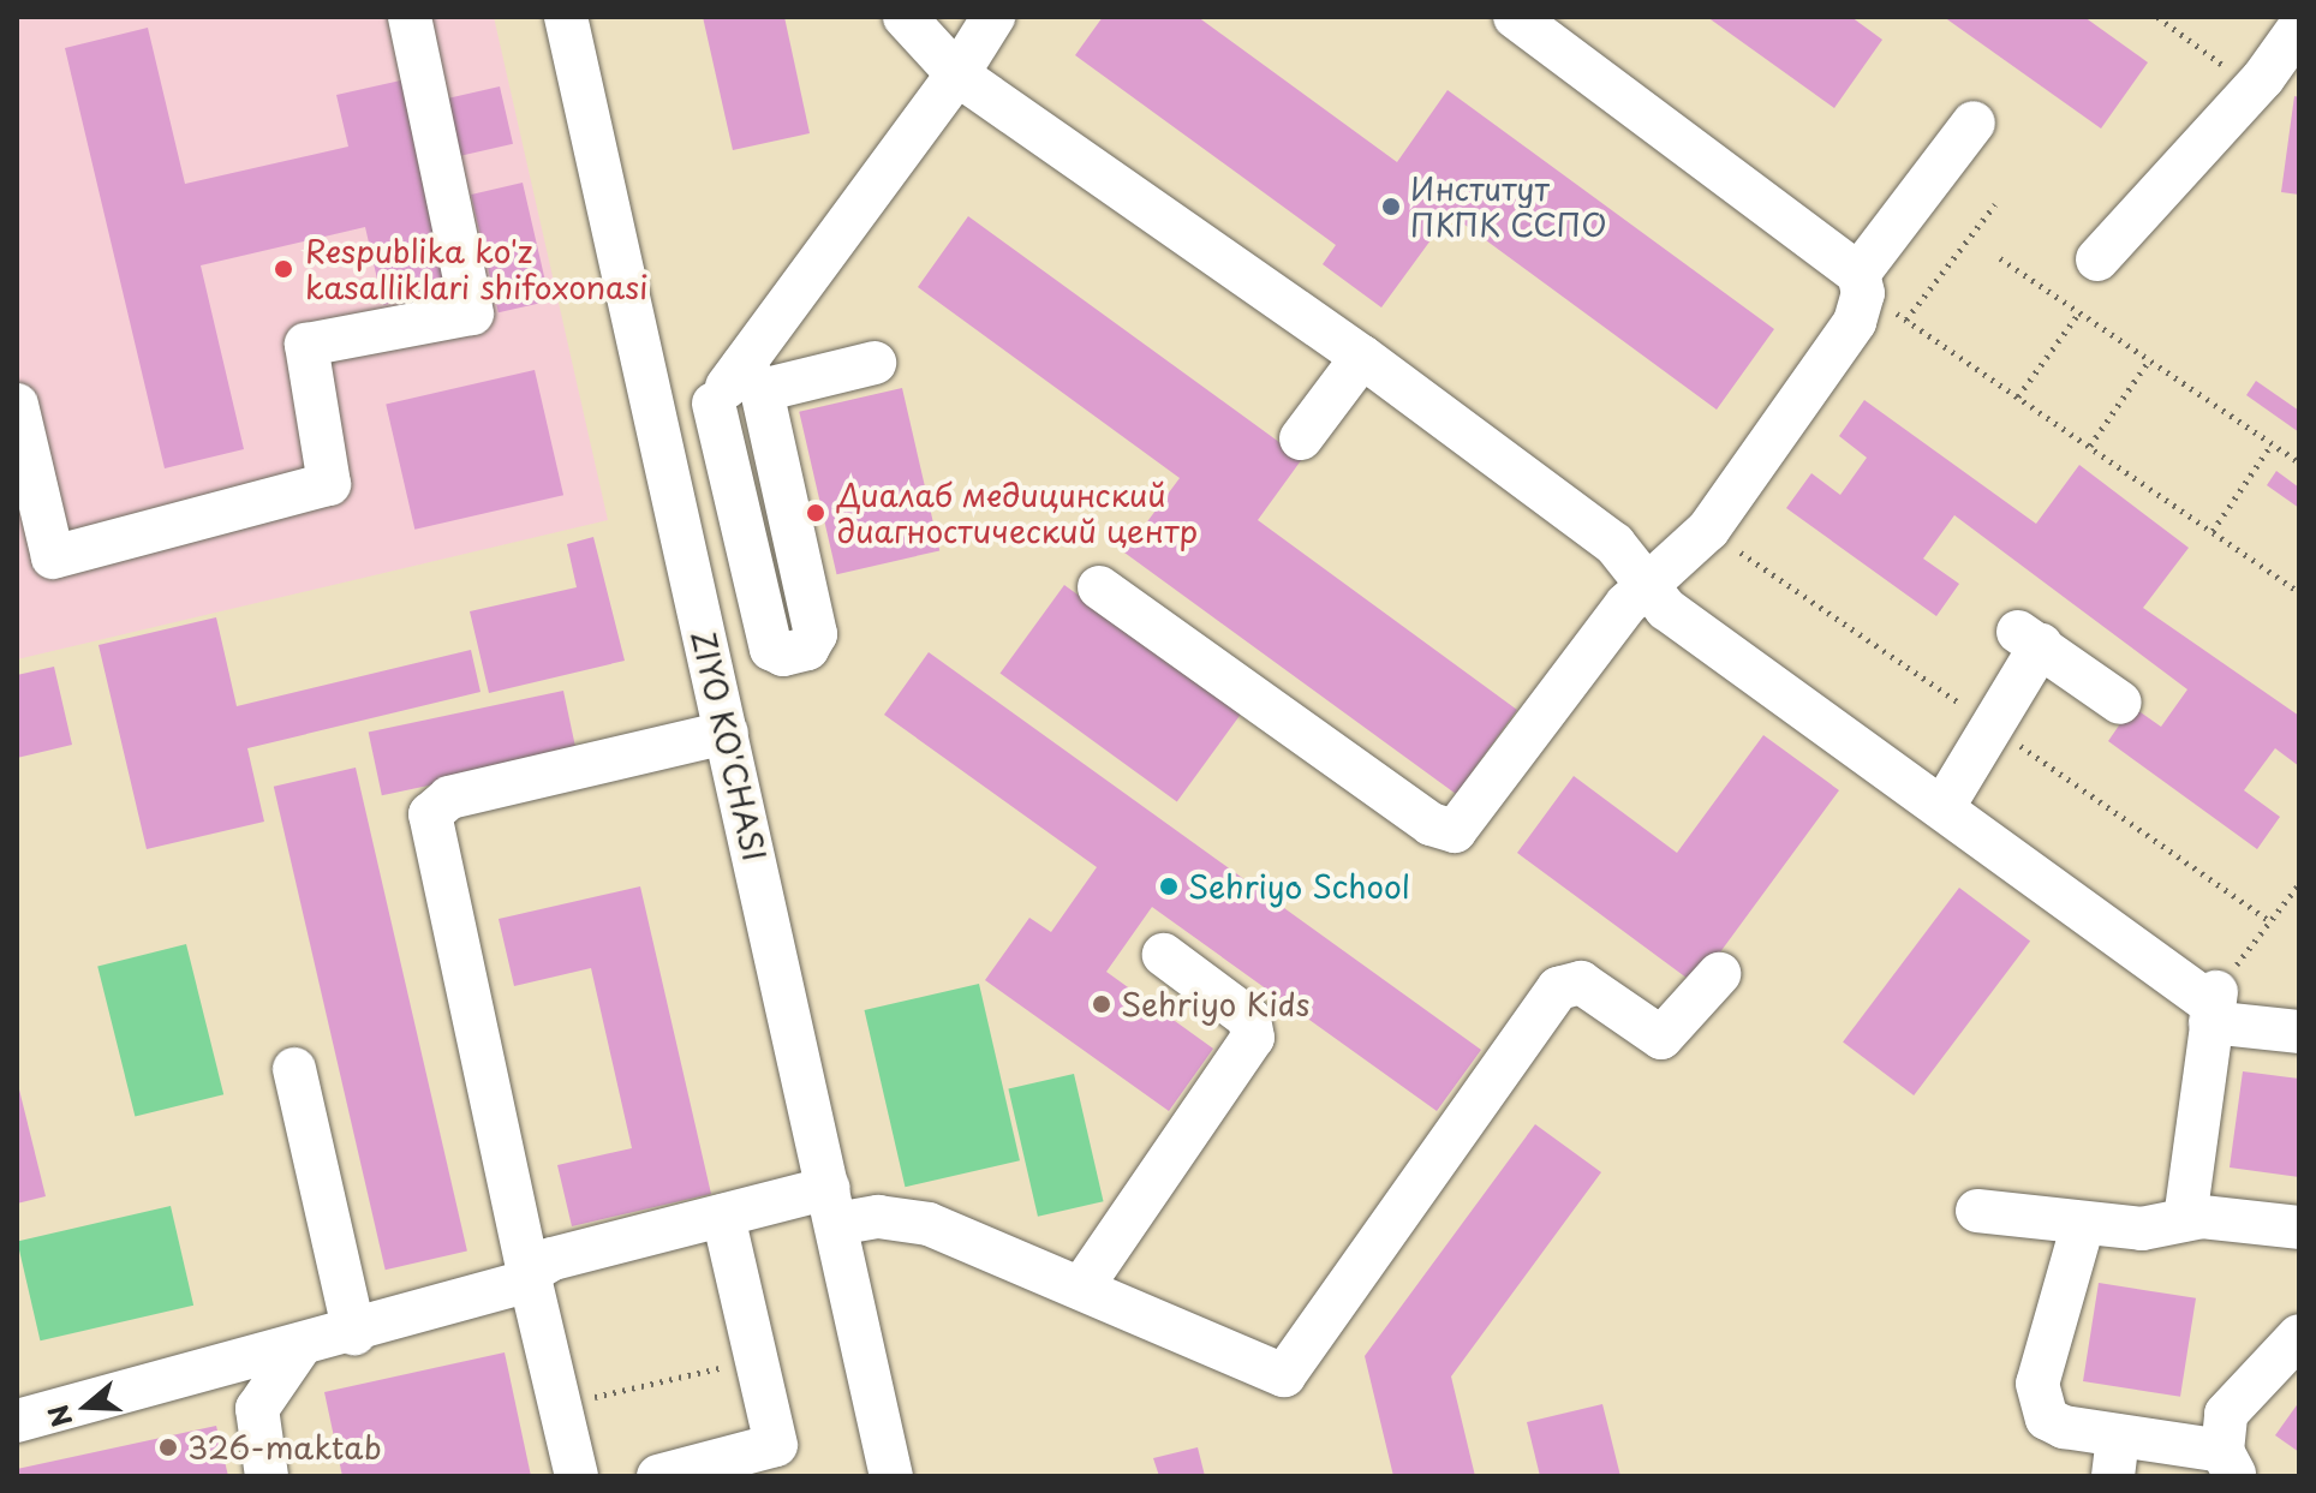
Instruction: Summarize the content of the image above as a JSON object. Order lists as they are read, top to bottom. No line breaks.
{"streets":{"street":["ZIYO KO'CHASI"]},"places":["Институт ПКПК ССПО","Respublika ko'z kasalliklari shifoxonasi","Диалаб медицинский диагностический центр","Sehriyo School","Sehriyo Kids","326-maktab"],"north":"left"}
